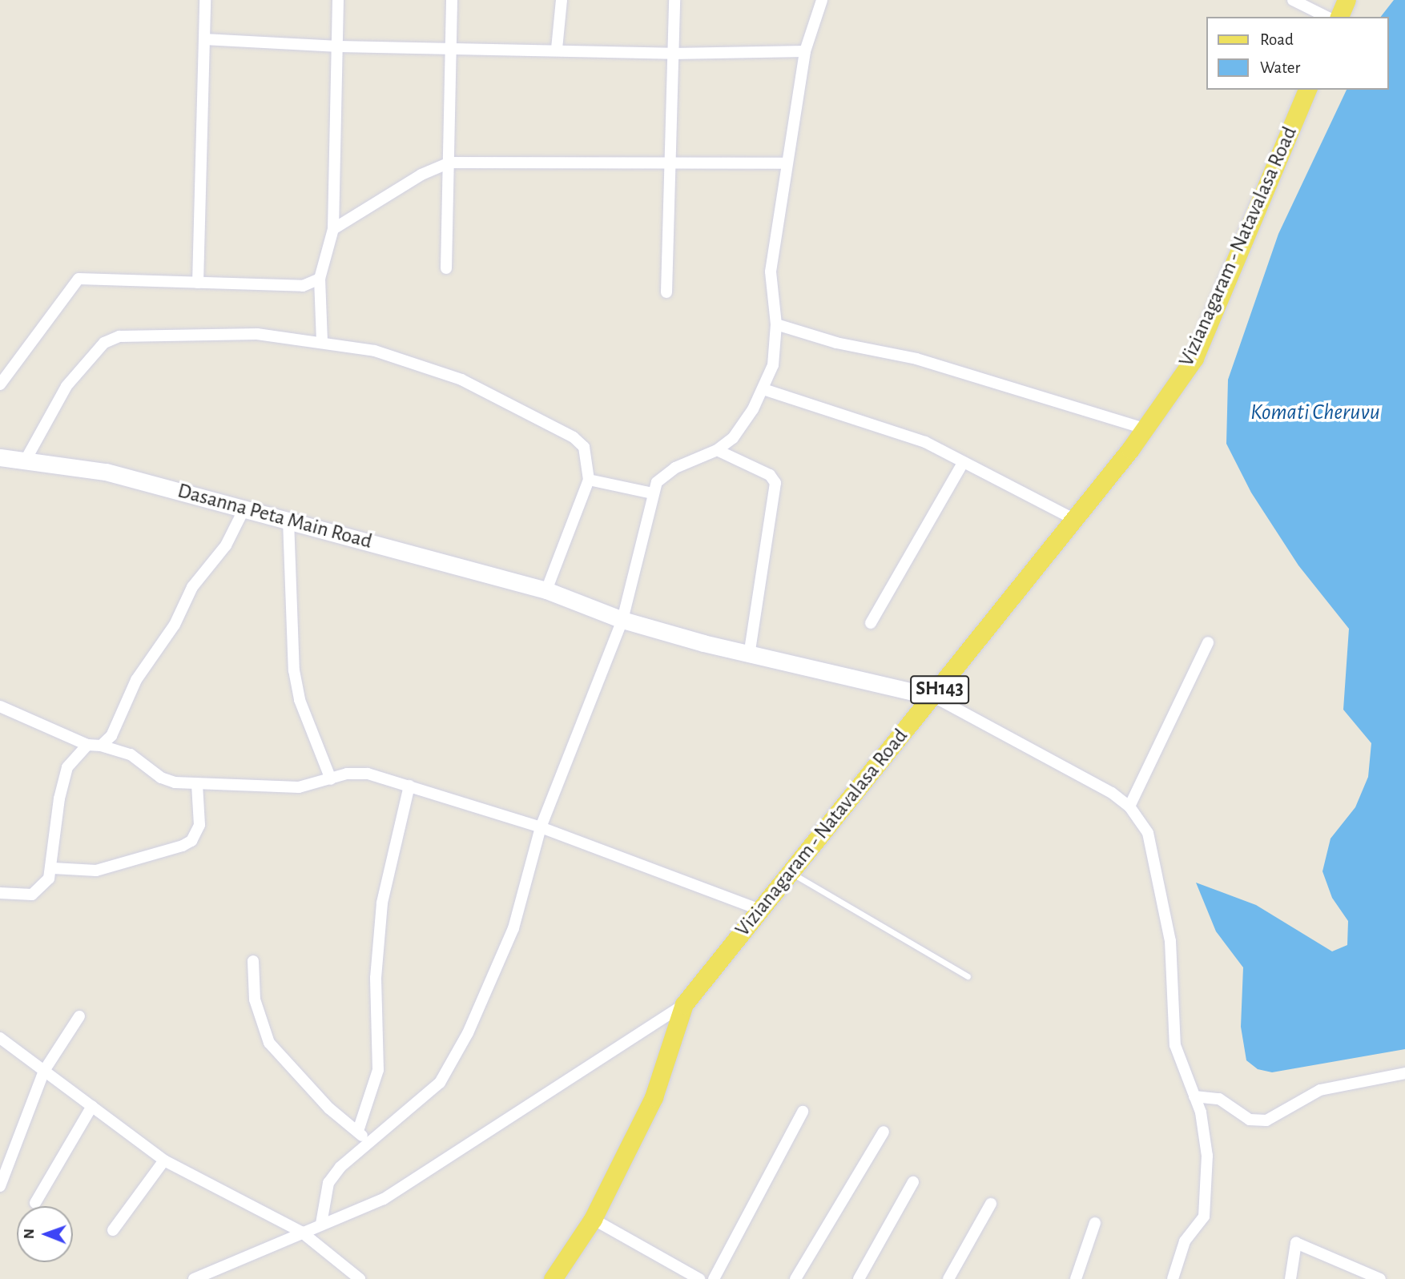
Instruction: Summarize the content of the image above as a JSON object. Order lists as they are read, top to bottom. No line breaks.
{"streets":{"main road":["Vizianagaram - Natavalasa Road","SH143"],"street":["Dasanna Peta Main Road"]},"crossings":[["Vizianagaram - Natavalasa Road","Dasanna Peta Main Road"]],"water":["Komati Cheruvu"],"legend":["Road","Water"],"north":"left"}
